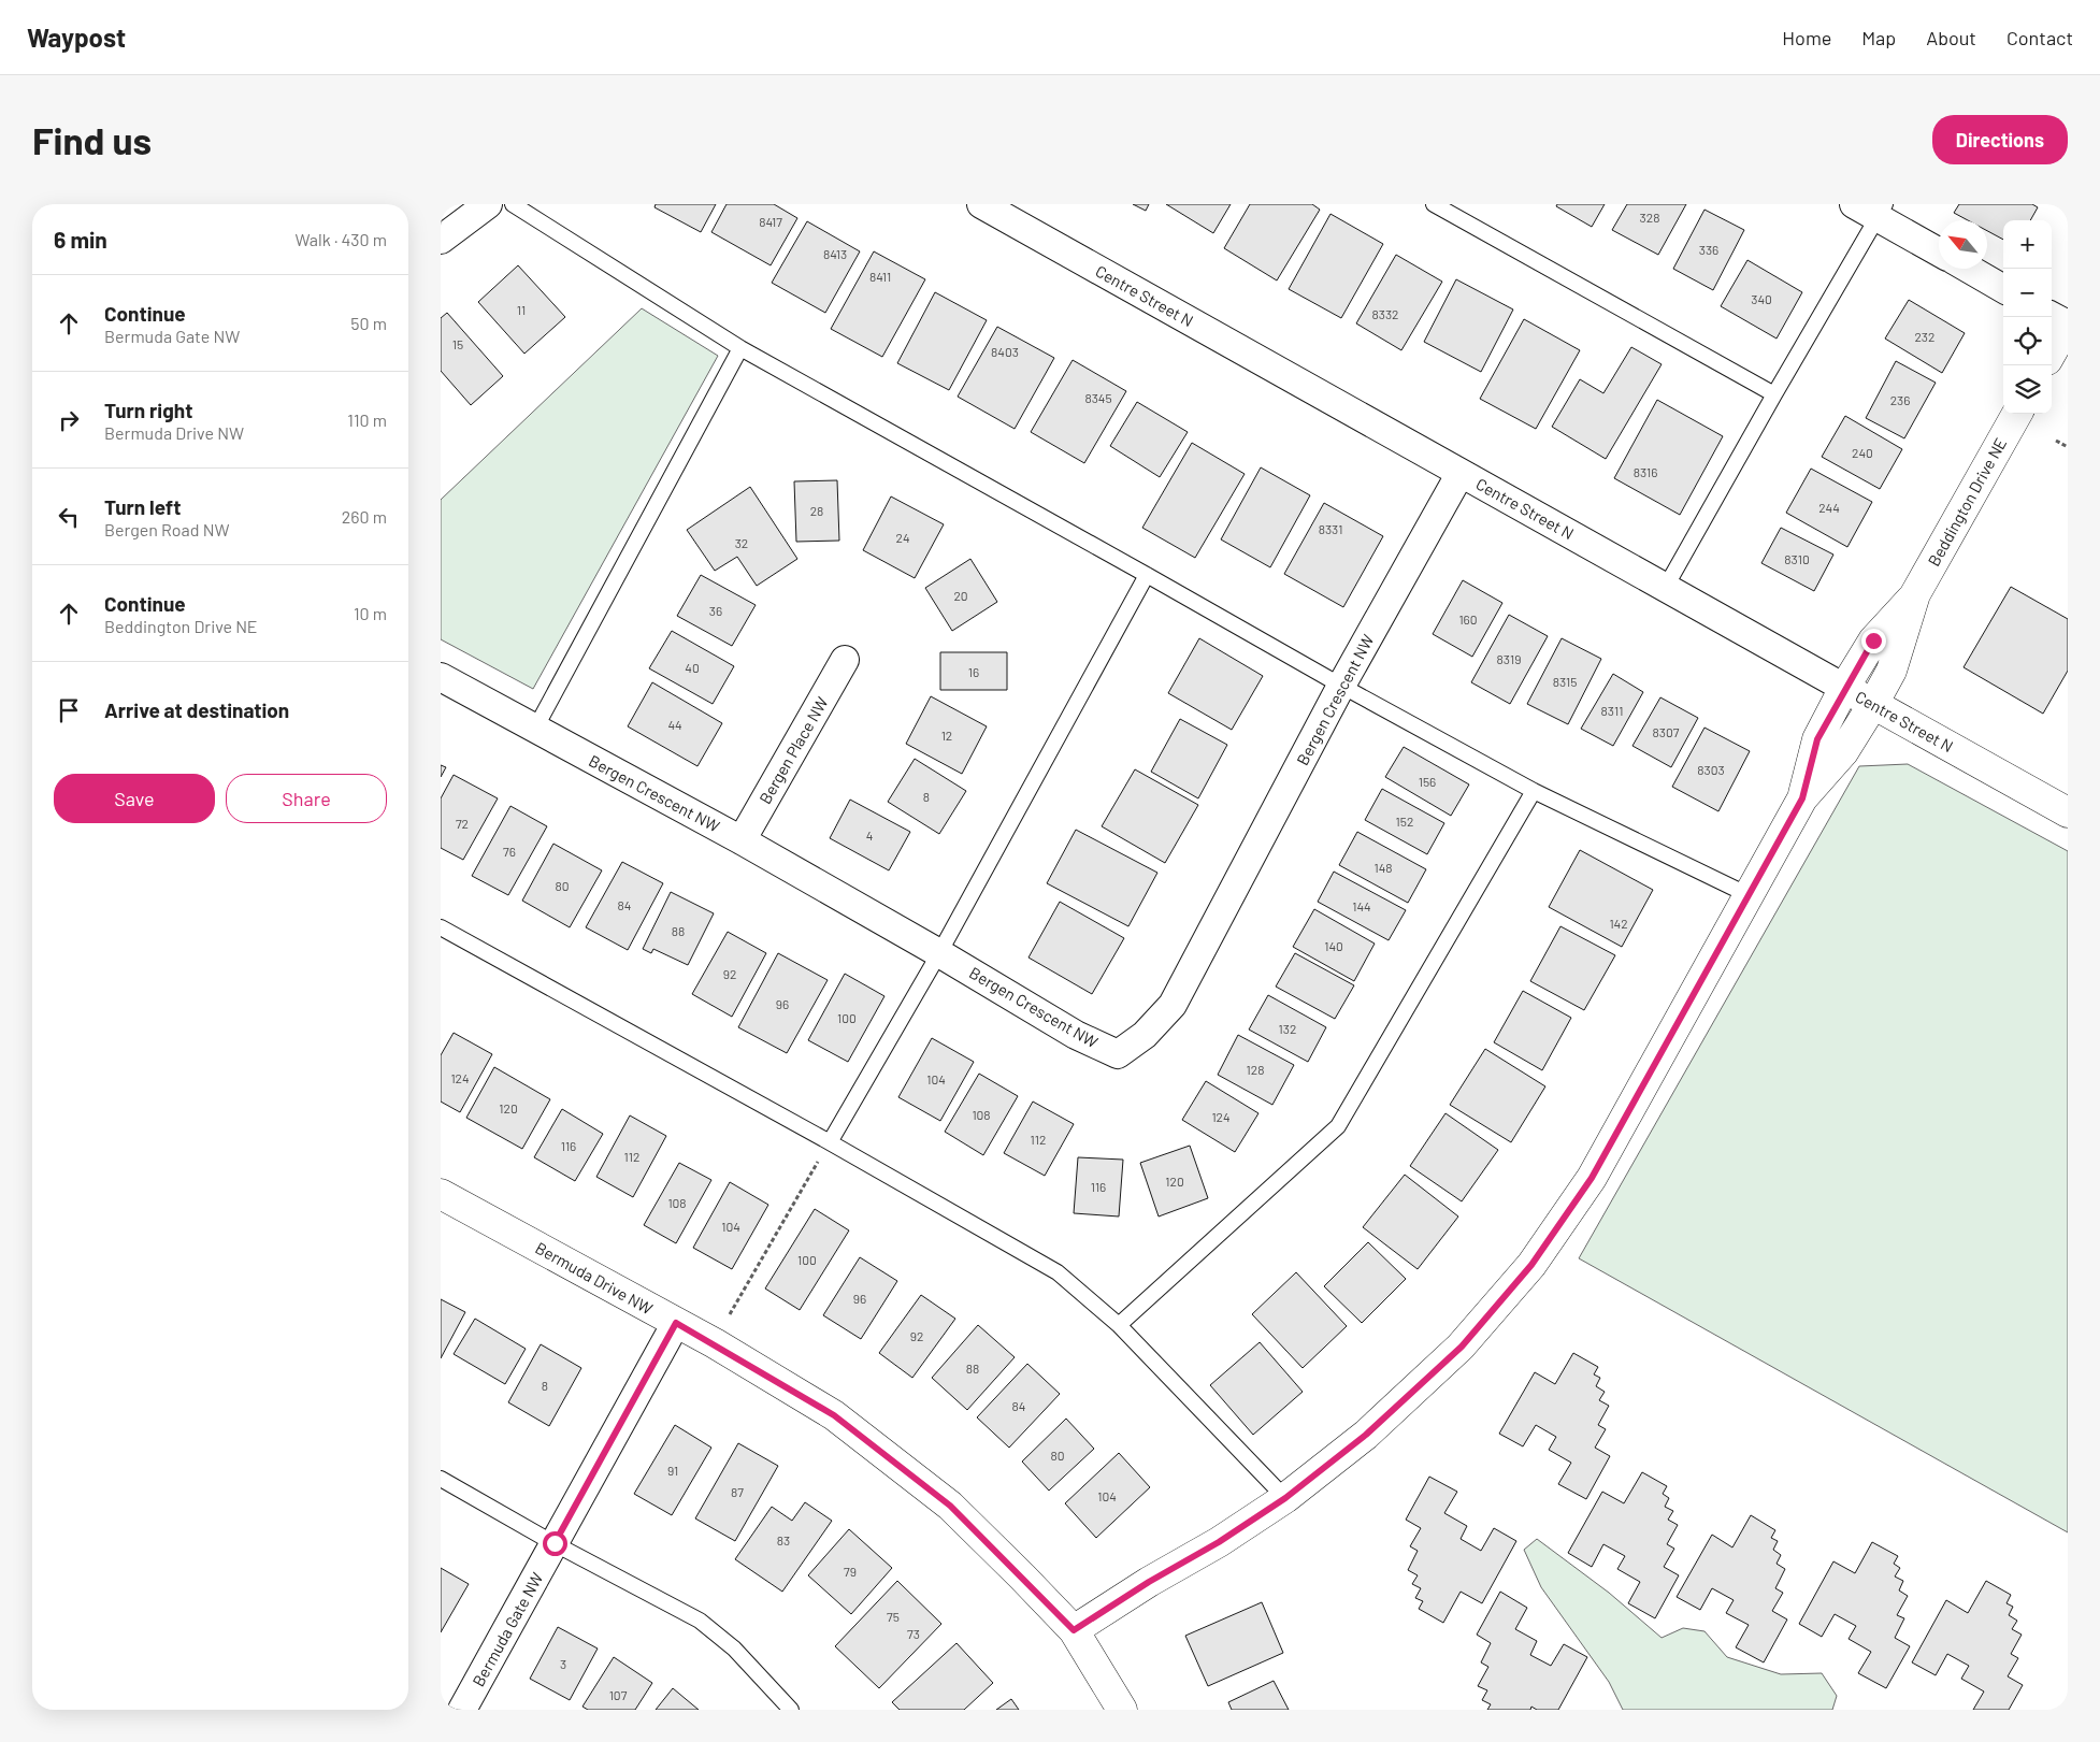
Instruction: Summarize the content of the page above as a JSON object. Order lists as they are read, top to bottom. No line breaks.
{"streets":{"street":["Centre Street N","Beddington Drive NE","Bergen Crescent NW","Bergen Place NW","Bermuda Drive NW","Bermuda Gate NW"]},"crossings":[["Centre Street N","Beddington Drive NE"],["Centre Street N","Bergen Crescent NW"],["Bergen Crescent NW","Bergen Place NW"],["Bermuda Drive NW","Bermuda Gate NW"]],"house_numbers":["328","8417","336","8413","8411","340","11","8332","232","15","8403","8345","236","240","8316","244","28","8331","24","32","8310","20","36","160","8319","40","16","8315","8311","44","8307","12","8303","156","8","152","72","4","76","148","80","84","144","142","88","140","92","96","100","132","128","124","104","120","108","124","112","116","112","120","116","108","104","100","96","92","88","8","84","80","91","87","104","83","79","75","73","3","107"],"north":"top left","page":{"header":"Waypost","nav":["Home","Map","About","Contact"],"buttons":["Directions",["Save","Share"]],"title":"Find us","heading":["6 min","Walk · 430 m"],"map_buttons":["+","−"],"list":[["Continue","Bermuda Gate NW","50 m"],["Turn right","Bermuda Drive NW","110 m"],["Turn left","Bergen Road NW","260 m"],["Continue","Beddington Drive NE","10 m"],"Arrive at destination"]}}
